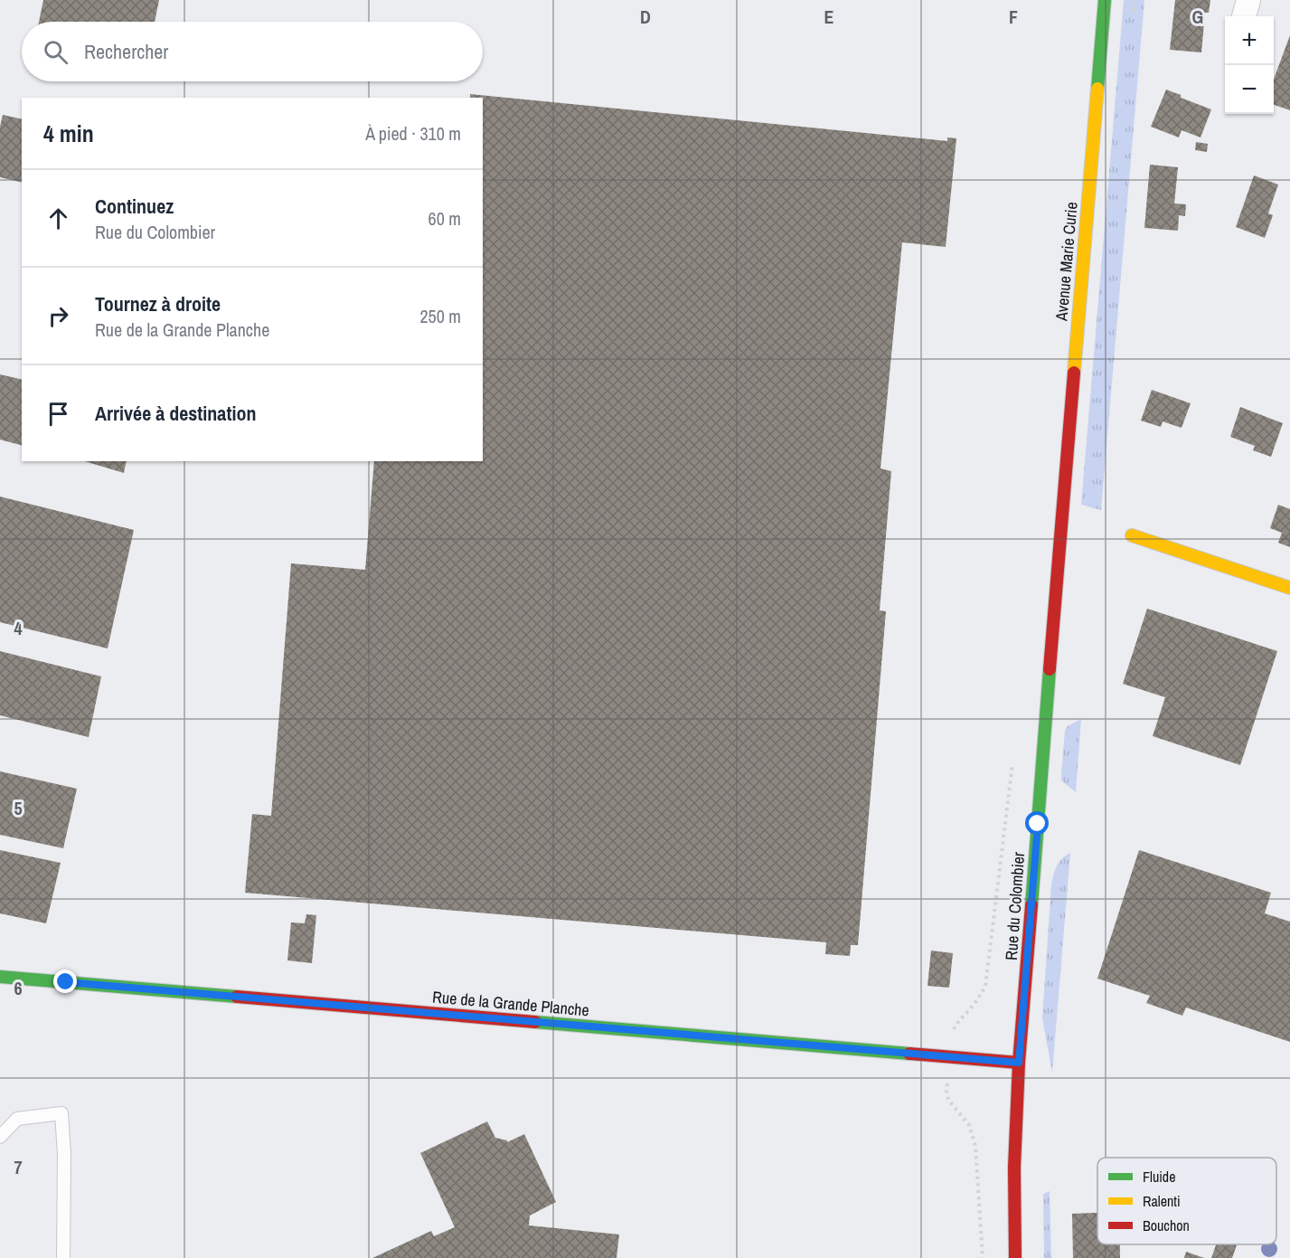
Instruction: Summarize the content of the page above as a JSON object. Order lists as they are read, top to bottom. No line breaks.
{"streets":{"main road":["Avenue Marie Curie","Rue du Colombier","Rue de la Grande Planche"]},"crossings":[["Avenue Marie Curie","Rue du Colombier"],["Rue du Colombier","Rue de la Grande Planche"]],"legend":["Fluide","Ralenti","Bouchon"],"page":{"map_buttons":["+","−"],"search":"Rechercher","heading":["4 min","À pied · 310 m"],"list":[["Continuez","Rue du Colombier","60 m"],["Tournez à droite","Rue de la Grande Planche","250 m"],"Arrivée à destination"]},"grid":{"columns":["D","E","F","G"],"rows":["4","5","6","7"]}}
